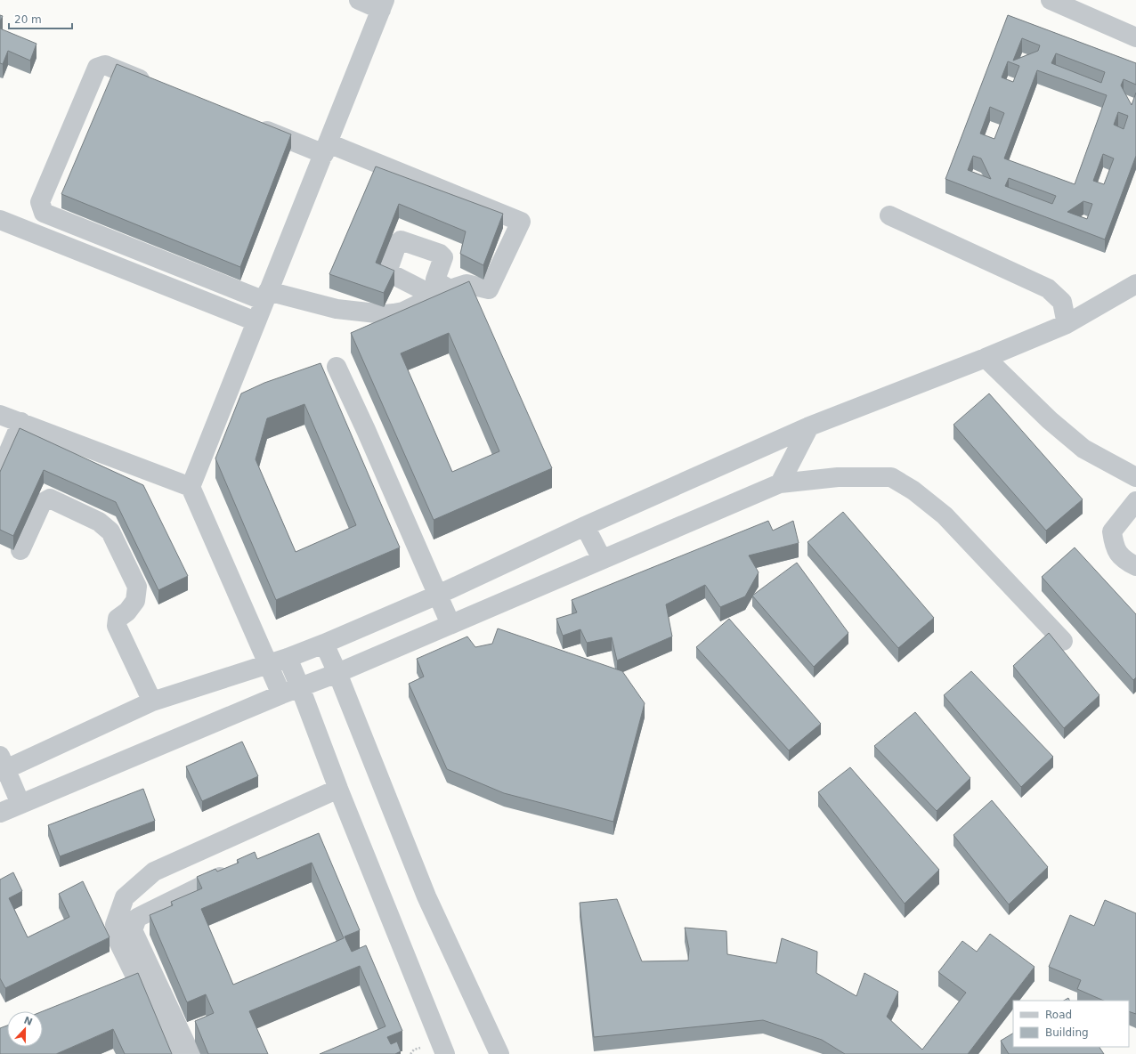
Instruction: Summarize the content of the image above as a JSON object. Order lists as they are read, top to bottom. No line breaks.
{"legend":["Road","Building"],"scale_bar":"20 m","north":"top"}
